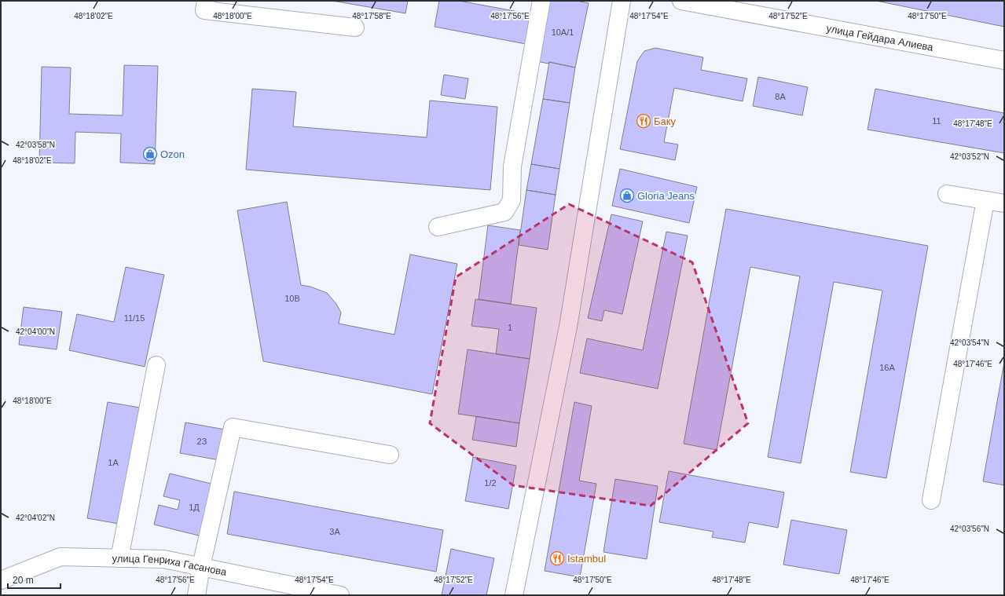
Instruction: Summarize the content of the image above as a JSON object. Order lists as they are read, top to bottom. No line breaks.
{"streets":{"street":["улица Гейдара Алиева","улица Генриха Гасанова"]},"places":{"restaurant":["Баку","Istambul"],"shop":["Ozon","Gloria Jeans"]},"house_numbers":["10А/1","8А","11","10В","11/15","1","16А","2З","1А","1/2","1Д","3А"],"scale_bar":"20 m","coordinates":["48°18'02\"E","48°18'00\"E","48°17'58\"E","48°17'56\"E","48°17'54\"E","48°17'52\"E","48°17'50\"E","48°17'48\"E","42°03'58\"N","42°03'52\"N","42°04'00\"N","42°03'54\"N","48°17'46\"E","42°04'02\"N","42°03'56\"N"]}
